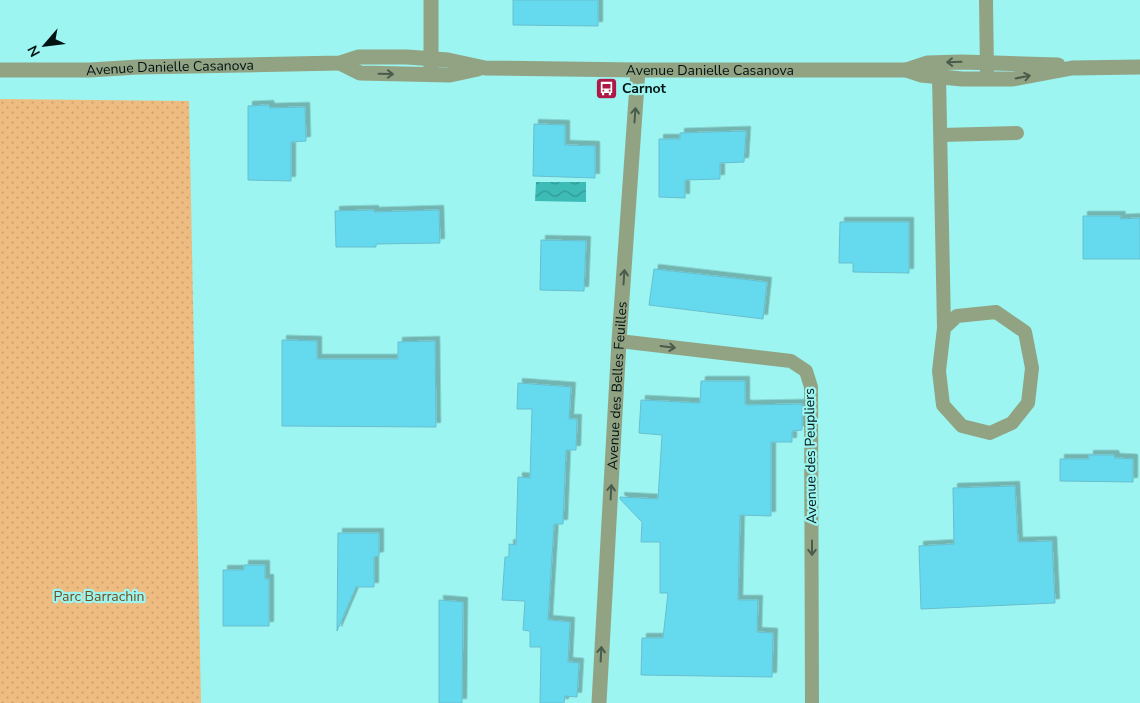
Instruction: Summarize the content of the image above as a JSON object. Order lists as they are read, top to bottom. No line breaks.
{"streets":{"street":["Avenue Danielle Casanova","Avenue des Belles Feuilles"],"lane":["Avenue des Peupliers"]},"crossings":[["Avenue Danielle Casanova","Avenue des Belles Feuilles"],["Avenue des Belles Feuilles","Avenue des Peupliers"]],"one_way":["Avenue des Belles Feuilles"],"parks":["Parc Barrachin"],"places":{"bus stop":["Carnot"]},"north":"bottom left"}
